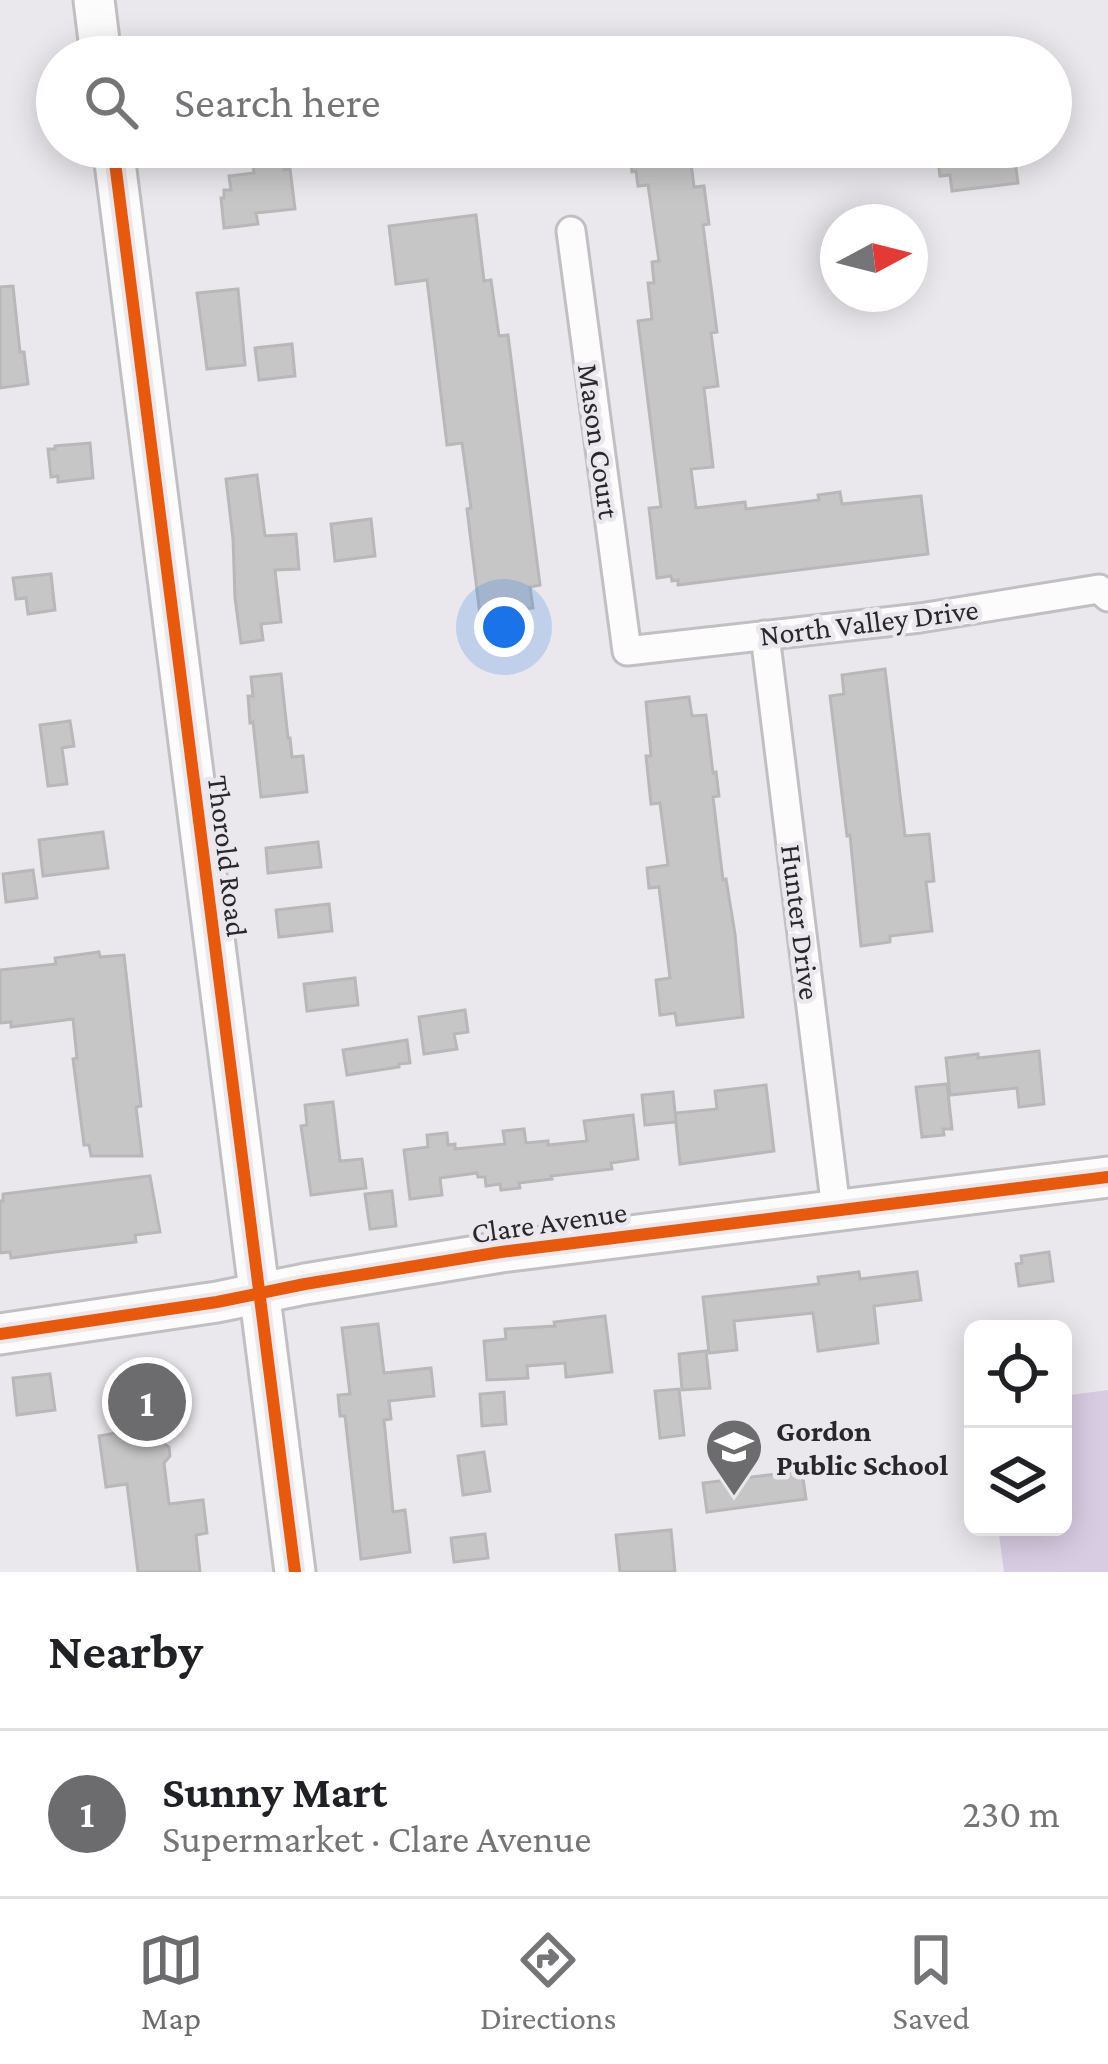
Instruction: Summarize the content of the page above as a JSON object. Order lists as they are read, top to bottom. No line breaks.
{"streets":{"street":["Mason Court","North Valley Drive","Thorold Road","Hunter Drive","Clare Avenue"]},"crossings":[["Mason Court","North Valley Drive"],["North Valley Drive","Hunter Drive"],["Thorold Road","Clare Avenue"],["Hunter Drive","Clare Avenue"]],"places":{"school or university":["Gordon Public School"]},"north":"right","page":{"search":"Search here","pins":"1","heading":"Nearby","list":[{"mark":"1","name":"Sunny Mart","note":"Supermarket · Clare Avenue","value":"230 m"}],"nav":["Map","Directions","Saved"]}}
